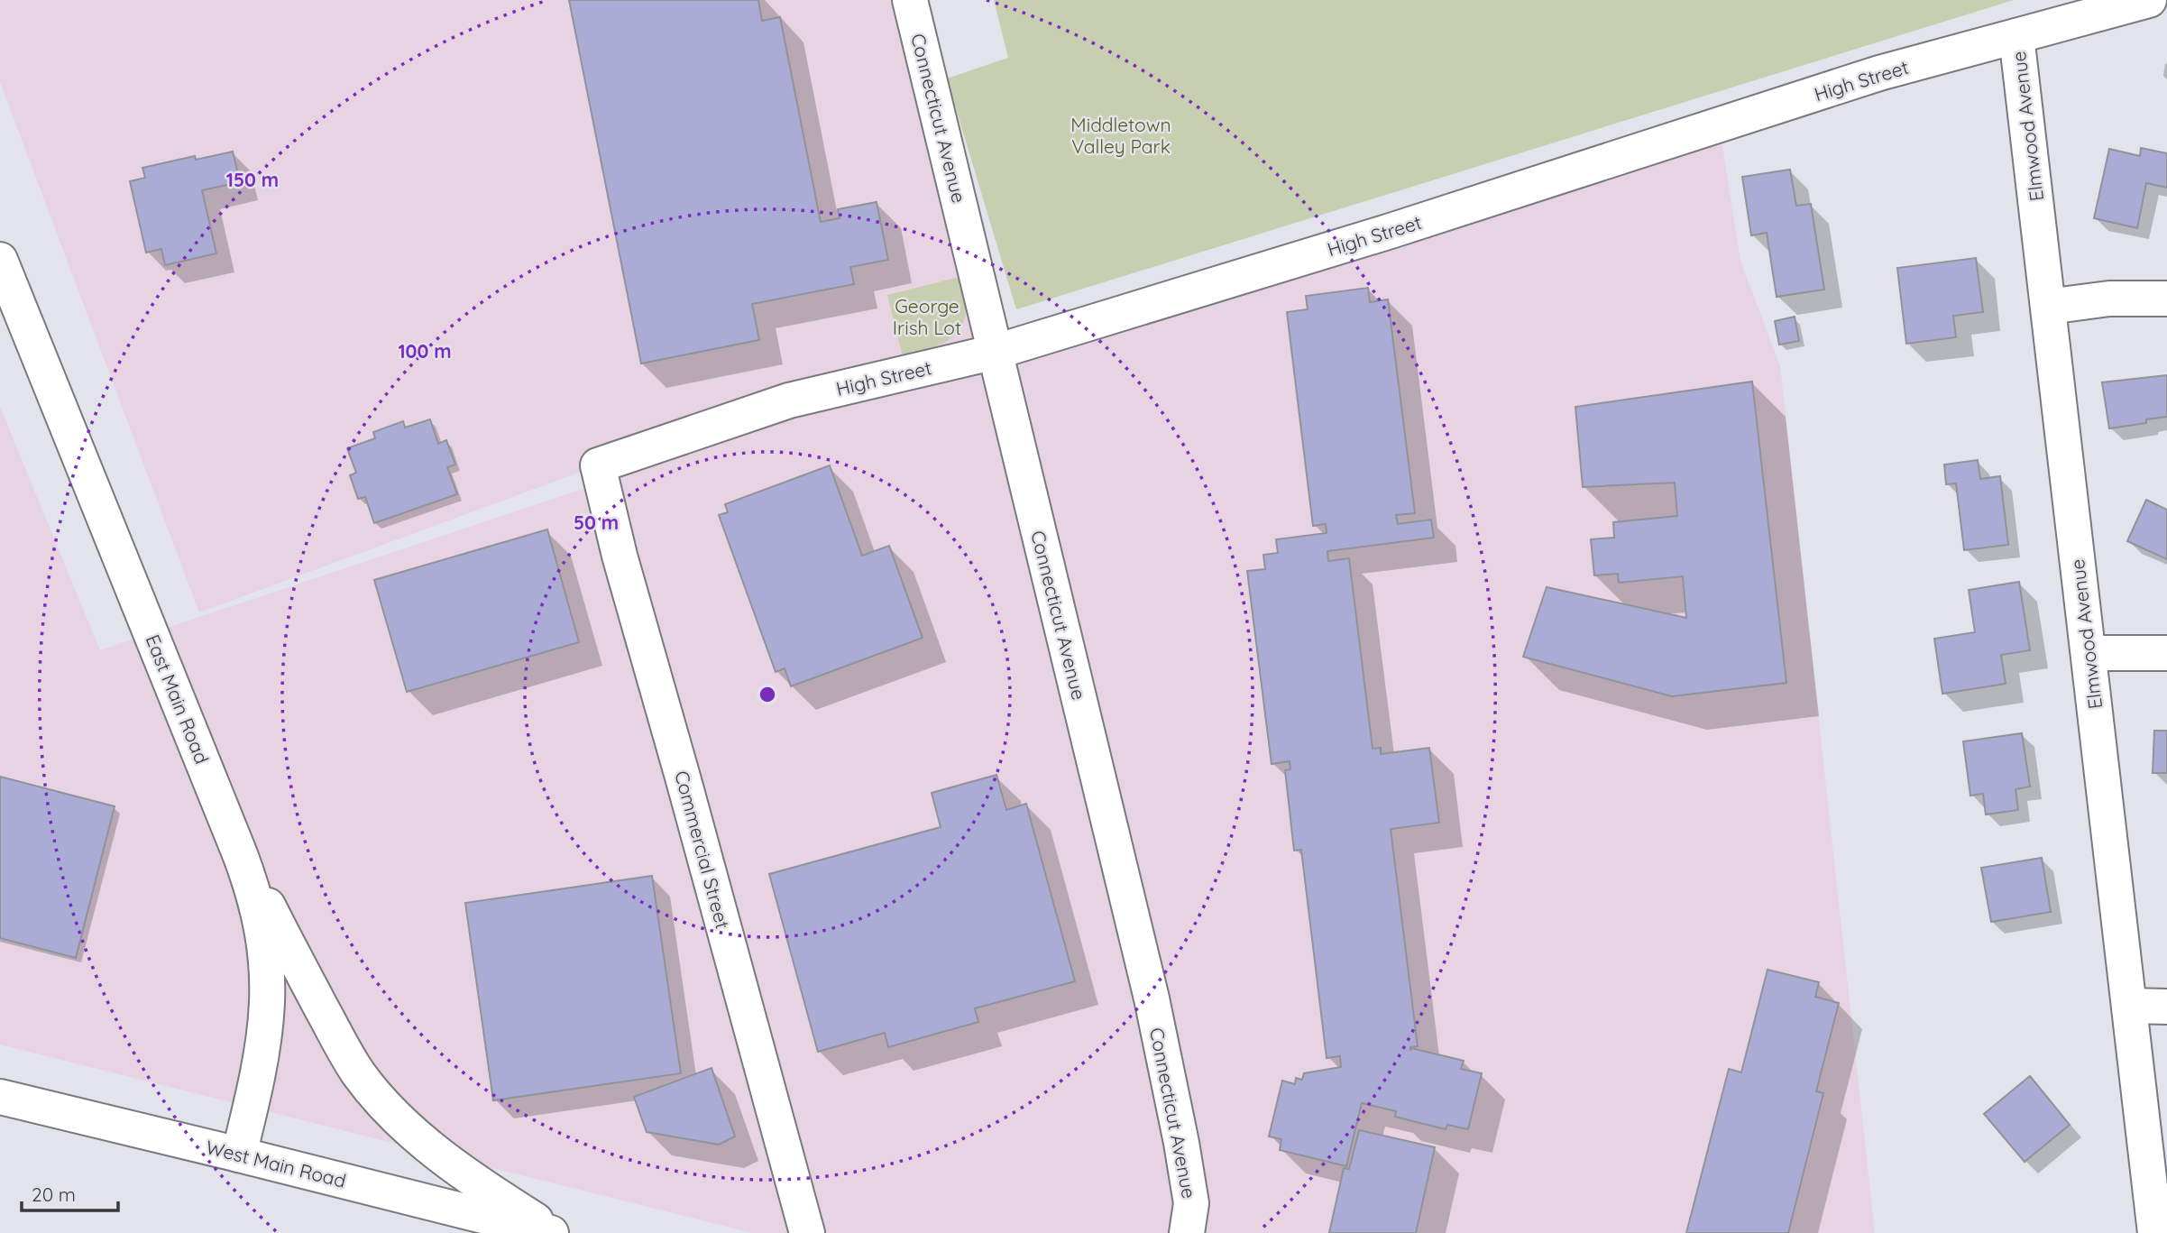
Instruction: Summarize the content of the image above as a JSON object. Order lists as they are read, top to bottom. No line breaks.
{"streets":{"street":["High Street","Connecticut Avenue","Elmwood Avenue","East Main Road","Commercial Street","West Main Road"]},"crossings":[["High Street","Connecticut Avenue"],["High Street","Elmwood Avenue"],["High Street","Commercial Street"],["East Main Road","West Main Road"]],"parks":["Middletown Valley Park","George Irish Lot"],"scale_bar":"20 m","rings":["150 m","100 m","50 m"]}
